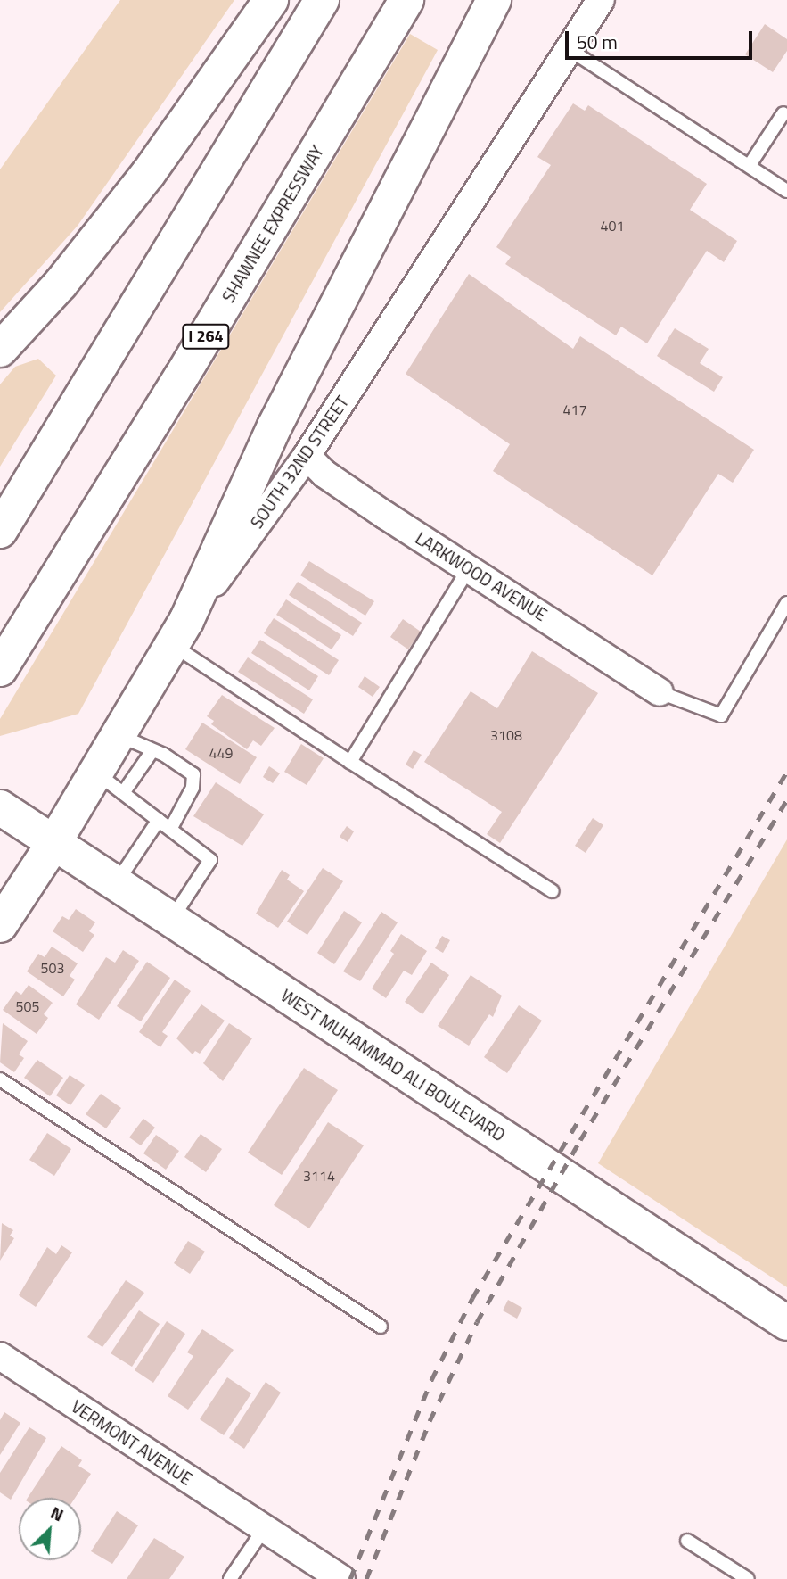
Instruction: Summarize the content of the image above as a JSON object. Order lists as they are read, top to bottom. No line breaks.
{"streets":{"main road":["SHAWNEE EXPRESSWAY","I 264","SOUTH 32ND STREET","WEST MUHAMMAD ALI BOULEVARD"],"street":["LARKWOOD AVENUE","VERMONT AVENUE"]},"crossings":[["SOUTH 32ND STREET","LARKWOOD AVENUE"],["SOUTH 32ND STREET","WEST MUHAMMAD ALI BOULEVARD"]],"house_numbers":["401","417","3108","449","503","505","3114"],"scale_bar":"50 m","north":"top right"}
